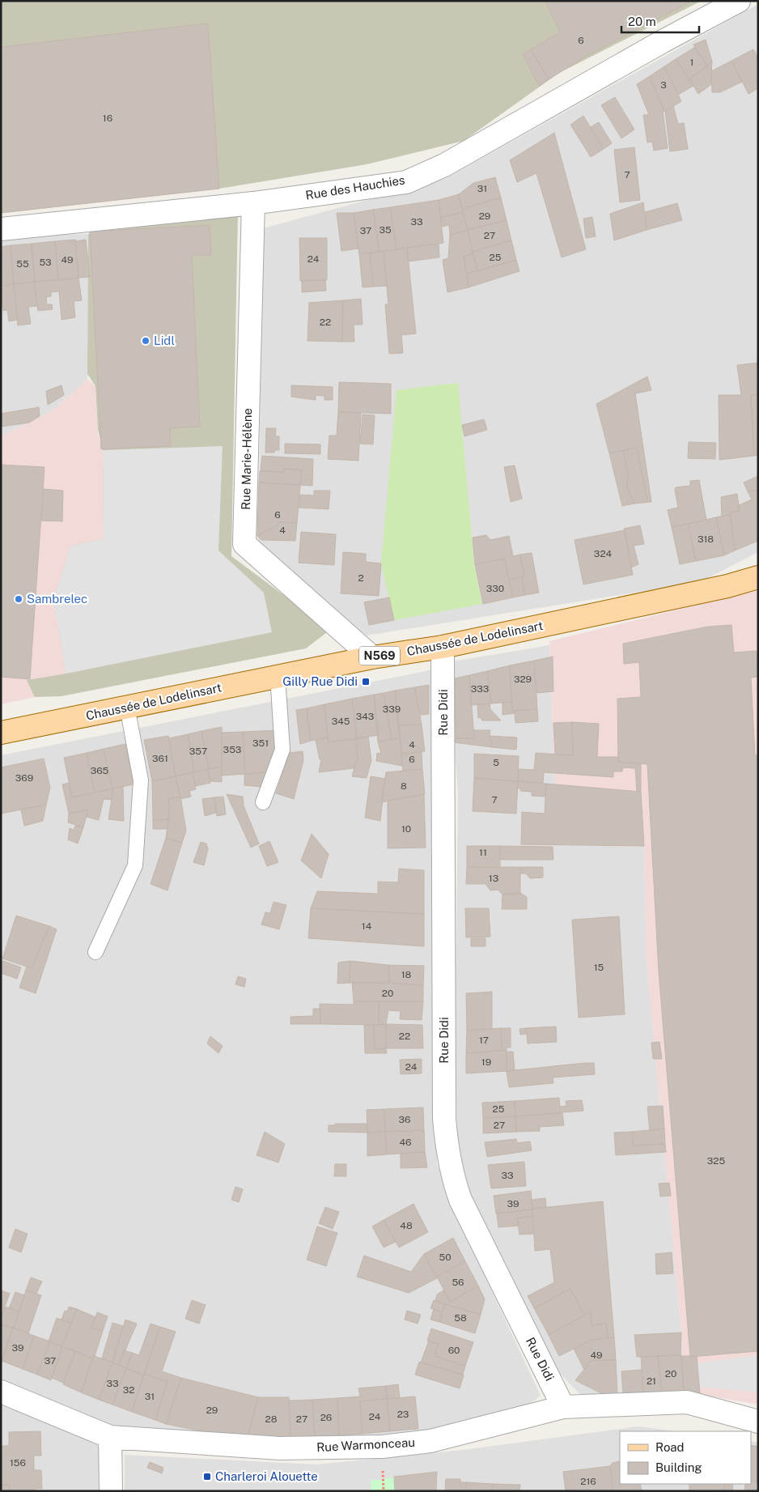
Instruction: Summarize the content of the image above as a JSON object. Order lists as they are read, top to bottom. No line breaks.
{"streets":{"main road":["Chaussée de Lodelinsart","N569"],"street":["Rue des Hauchies","Rue Marie-Hélène","Rue Didi","Rue Warmonceau"]},"crossings":[["Rue des Hauchies","Rue Marie-Hélène"],["Rue Marie-Hélène","Chaussée de Lodelinsart"],["Chaussée de Lodelinsart","Rue Didi"],["Rue Didi","Rue Warmonceau"]],"places":{"other":["Lidl","Sambrelec"],"transit":["Gilly Rue Didi","Charleroi Alouette"]},"house_numbers":["6","1","3","16","7","31","29","33","35","37","27","25","24","49","53","55","22","6","4","318","324","2","330","329","333","339","343","345","351","4","353","357","361","6","5","365","369","8","7","10","11","13","14","15","18","20","22","17","19","24","25","36","27","46","325","33","39","48","50","56","58","39","60","49","37","20","21","33","32","31","29","23","24","26","28","27","156","216"],"legend":["Road","Building"],"scale_bar":"20 m"}
